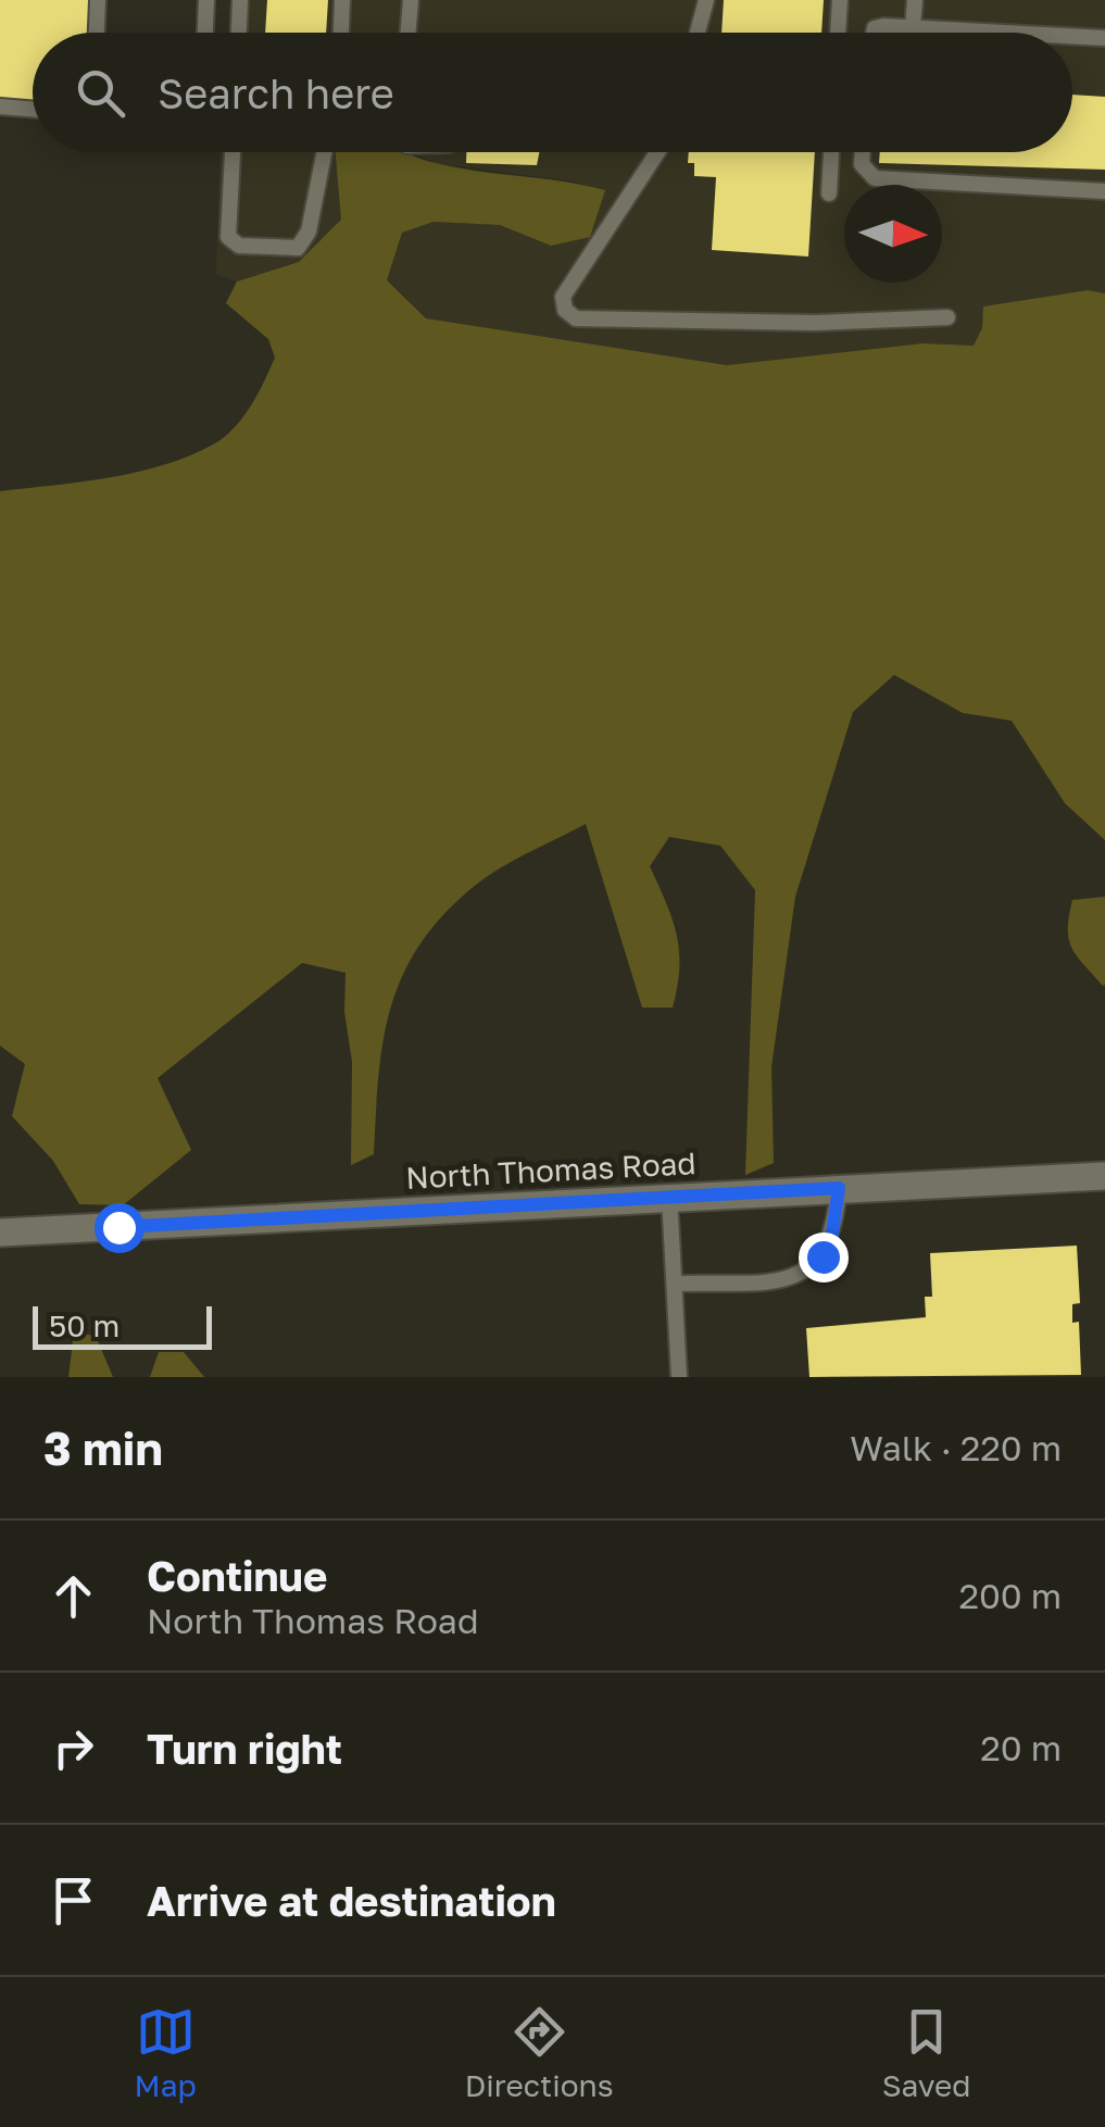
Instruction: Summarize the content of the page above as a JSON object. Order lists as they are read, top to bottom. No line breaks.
{"streets":{"street":["North Thomas Road"]},"scale_bar":"50 m","north":"right","page":{"search":"Search here","scale":"50 m","heading":["3 min","Walk · 220 m"],"list":[["Continue","North Thomas Road","200 m"],["Turn right","20 m"],"Arrive at destination"],"nav":["Map","Directions","Saved"]}}
